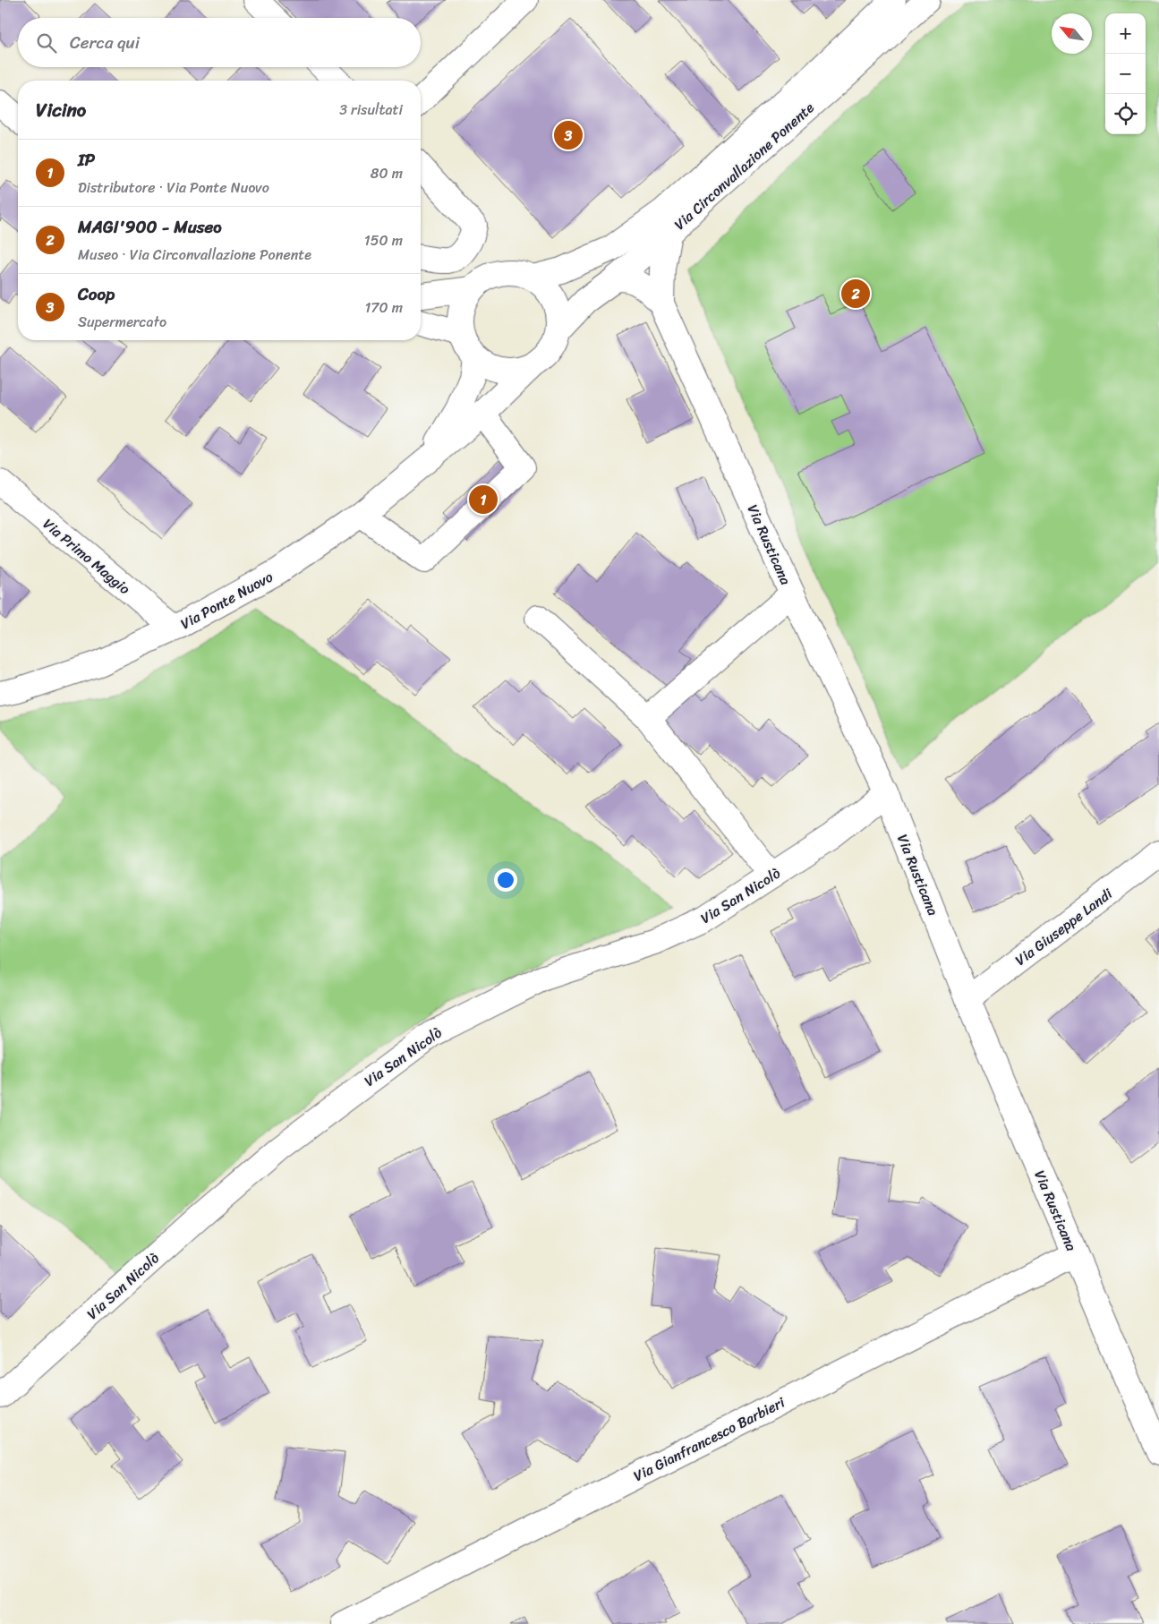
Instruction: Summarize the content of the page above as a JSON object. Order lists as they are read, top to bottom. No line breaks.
{"streets":{"street":["Via Circonvallazione Ponente","Via Rusticana","Via Primo Maggio","Via Ponte Nuovo","Via San Nicolò","Via Giuseppe Landi","Via Gianfrancesco Barbieri"]},"crossings":[["Via Circonvallazione Ponente","Via Rusticana"],["Via Circonvallazione Ponente","Via Ponte Nuovo"],["Via Rusticana","Via San Nicolò"],["Via Rusticana","Via Giuseppe Landi"],["Via Rusticana","Via Gianfrancesco Barbieri"],["Via Primo Maggio","Via Ponte Nuovo"]],"north":"top left","page":{"map_buttons":["+","−"],"search":"Cerca qui","heading":["Vicino","3 risultati"],"pins":["3","2","1"],"list":[{"mark":"1","name":"IP","note":"Distributore · Via Ponte Nuovo","value":"80 m"},{"mark":"2","name":"MAGI'900 - Museo","note":"Museo · Via Circonvallazione Ponente","value":"150 m"},{"mark":"3","name":"Coop","note":"Supermercato","value":"170 m"}]}}
